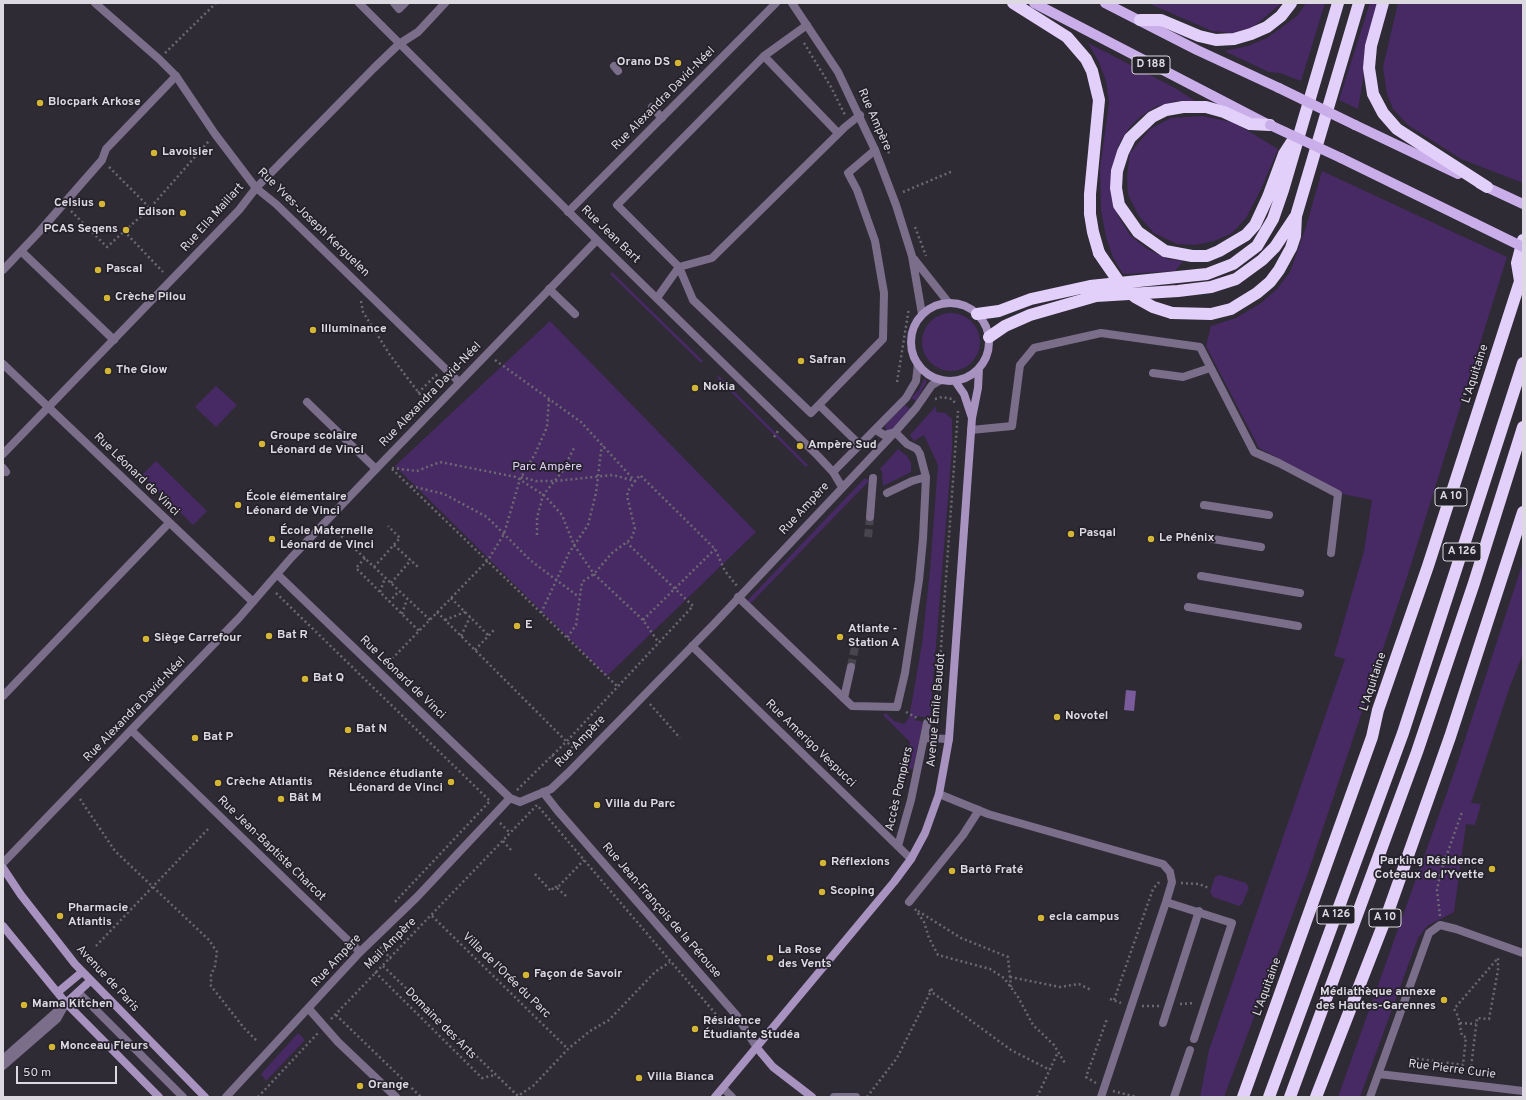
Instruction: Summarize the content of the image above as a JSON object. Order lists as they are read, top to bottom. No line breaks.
{"streets":{"highway":["L'Aquitaine","A 10","A 126"],"main road":["D 188"],"street":["Rue Alexandra David-Néel","Rue Ampère","Rue Ella Maillart","Rue Yves-Joseph Kerguelen","Rue Jean Bart","Rue Léonard de Vinci","Avenue Émile Baudot","Rue Amerigo Vespucci","Accès Pompiers","Rue Jean-Baptiste Charcot","Rue Jean-François de la Pérouse","Avenue de Paris","Rue Pierre Curie"],"path":["Mail Ampère","Villa de l'Orée du Parc","Domaine des Arts"]},"crossings":[["Rue Alexandra David-Néel","Rue Yves-Joseph Kerguelen"],["Rue Alexandra David-Néel","Rue Jean Bart"],["Rue Alexandra David-Néel","Rue Léonard de Vinci"],["Rue Alexandra David-Néel","Rue Jean-Baptiste Charcot"],["Rue Ampère","Rue Jean Bart"],["Rue Ampère","Rue Léonard de Vinci"],["Rue Ampère","Avenue Émile Baudot"],["Rue Ampère","Rue Amerigo Vespucci"],["Rue Ampère","Rue Jean-Baptiste Charcot"],["Rue Ampère","Rue Jean-François de la Pérouse"],["Rue Ella Maillart","Rue Yves-Joseph Kerguelen"],["Rue Ella Maillart","Rue Jean Bart"],["Rue Ella Maillart","Rue Léonard de Vinci"],["Avenue Émile Baudot","Rue Amerigo Vespucci"],["Avenue Émile Baudot","Accès Pompiers"],["Avenue Émile Baudot","Rue Jean-François de la Pérouse"],["Rue Amerigo Vespucci","Accès Pompiers"],["Mail Ampère","Villa de l'Orée du Parc"],["Mail Ampère","Domaine des Arts"]],"parks":["Parc Ampère"],"places":["Orano DS","Blocpark Arkose","Lavoisier","Celsius","Edison","PCAS Seqens","Pascal","Crèche Pilou","Illuminance","Safran","The Glow","Nokia","Groupe scolaire Léonard de Vinci","Ampère Sud","École élémentaire Léonard de Vinci","Pasqal","École Maternelle Léonard de Vinci","Le Phénix","E","Bat R","Atlante - Station A","Siège Carrefour","Bat Q","Novotel","Bat N","Bat P","Résidence étudiante Léonard de Vinci","Crèche Atlantis","Bât M","Villa du Parc","Réflexions","Parking Résidence Coteaux de l’Yvette","Bartô Fraté","Scoping","Pharmacie Atlantis","ecla campus","La Rose des Vents","Façon de Savoir","Médiathèque annexe des Hautes-Garennes","Mama Kitchen","Résidence Étudiante Studéa","Monceau Fleurs","Villa Bianca","Orange"],"scale_bar":"50 m"}
